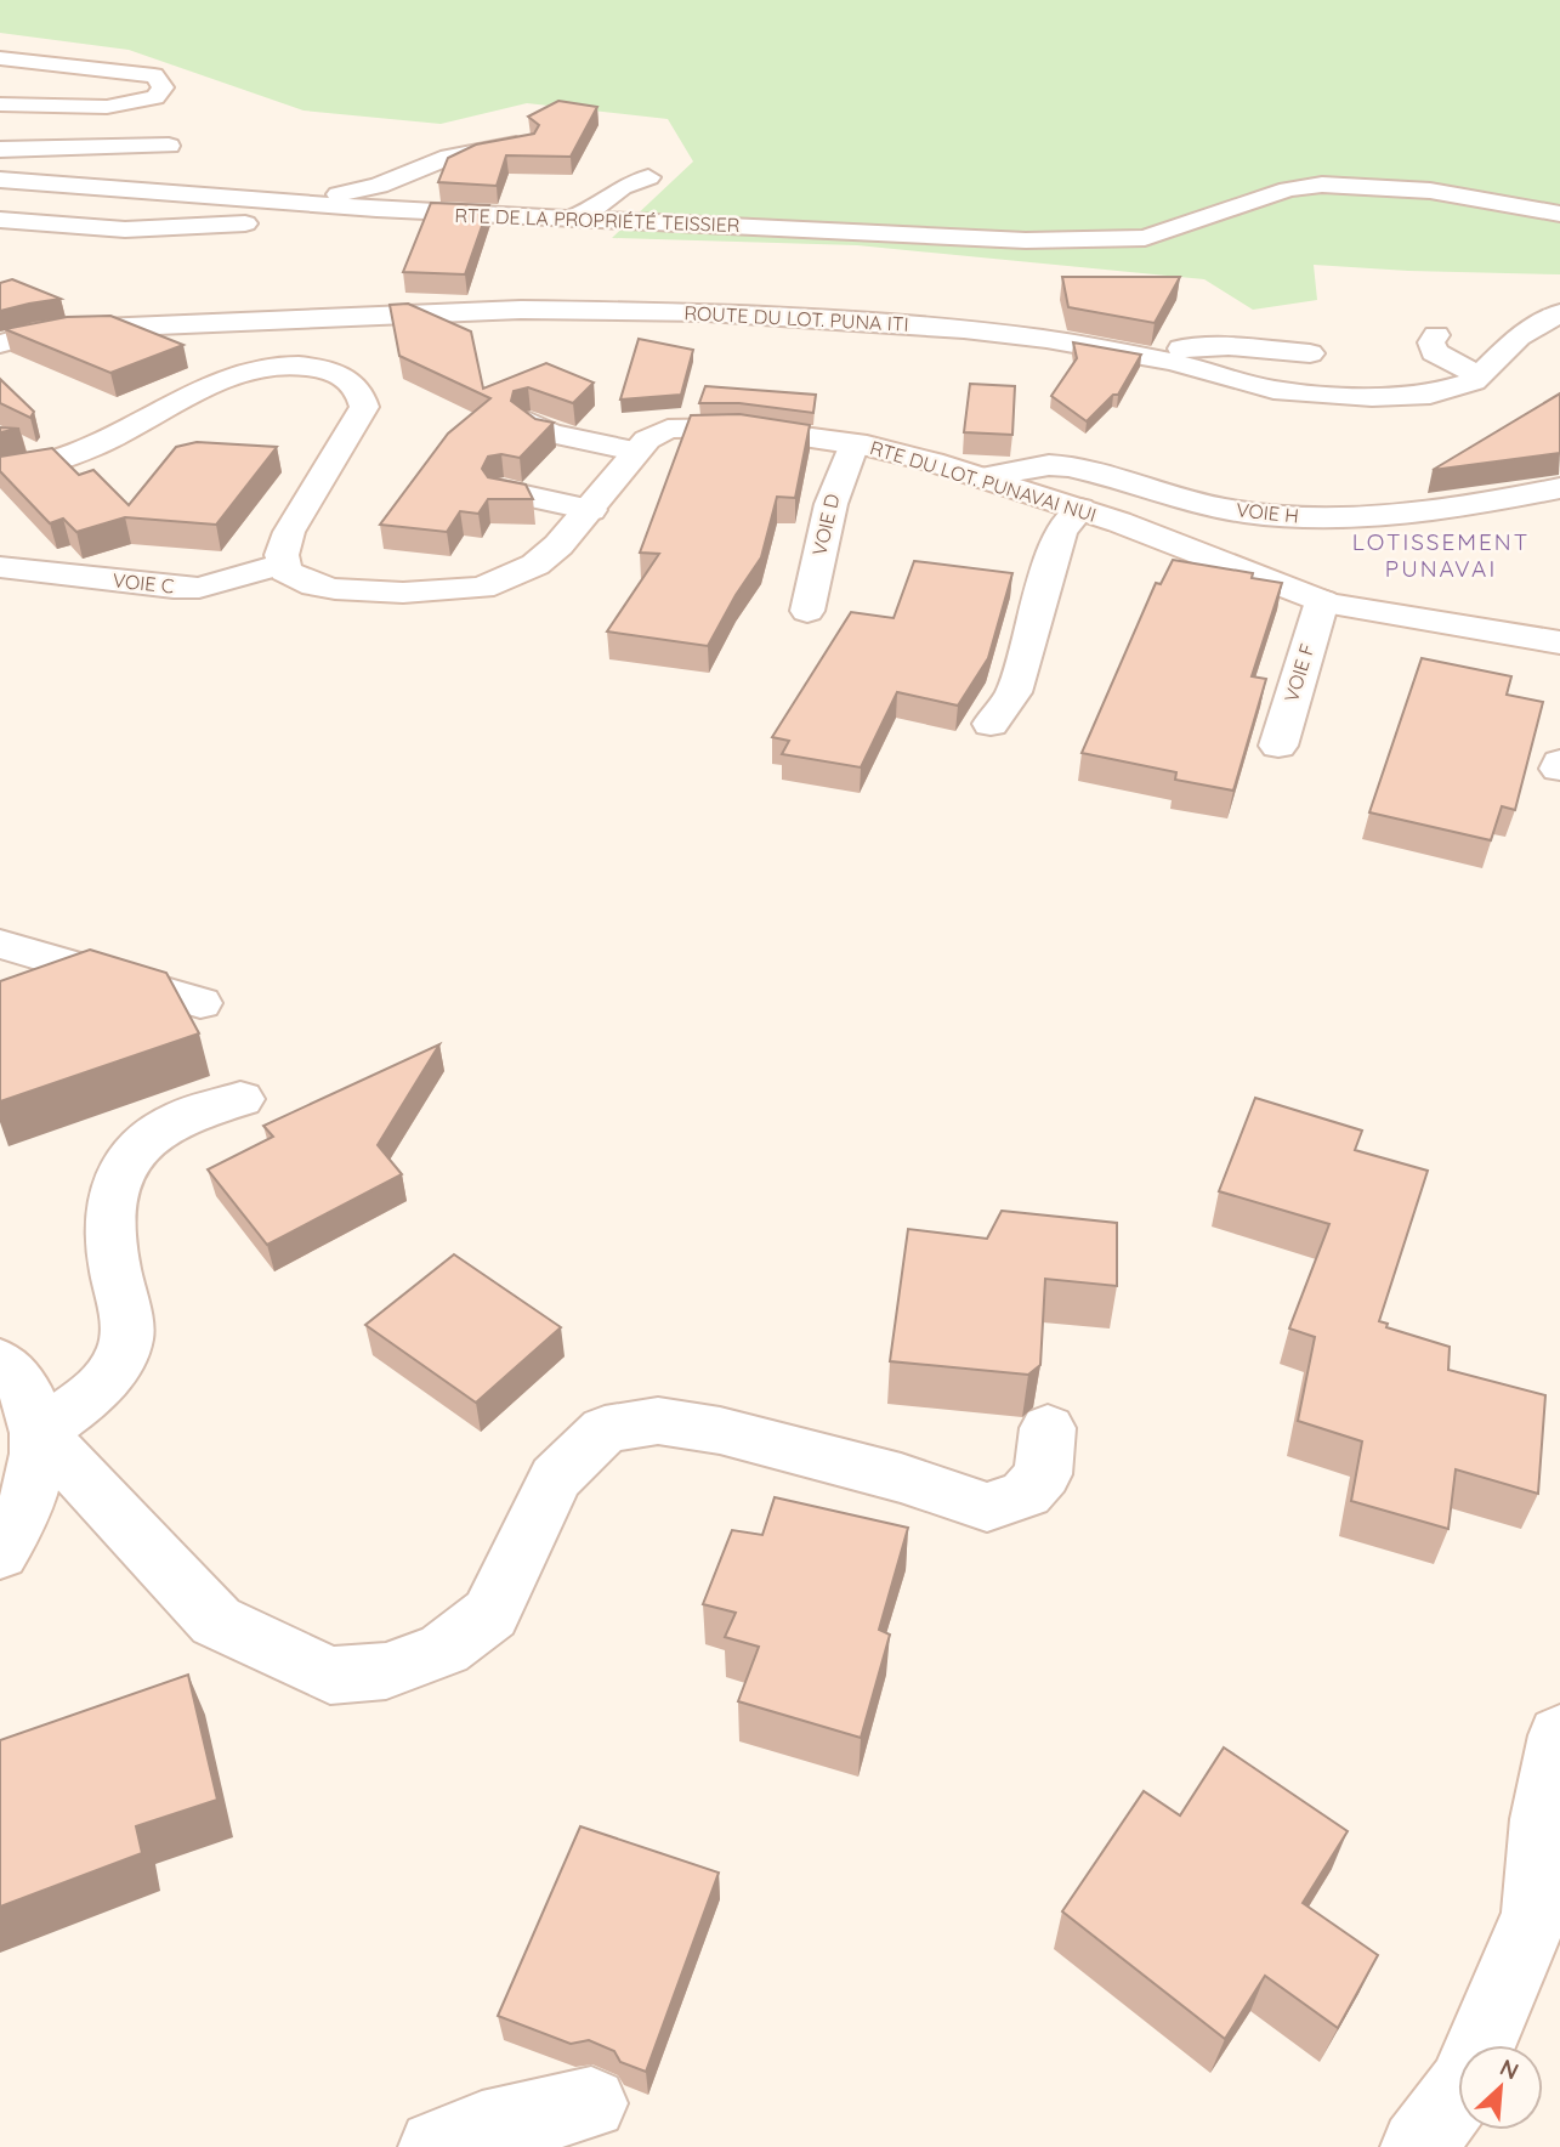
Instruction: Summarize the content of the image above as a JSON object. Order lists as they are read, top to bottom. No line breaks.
{"streets":{"street":["RTE DE LA PROPRIÉTÉ TEISSIER","ROUTE DU LOT. PUNA ITI","RTE DU LOT. PUNAVAI NUI","VOIE H","VOIE D","VOIE C","VOIE F"]},"crossings":[["RTE DU LOT. PUNAVAI NUI","VOIE H"],["RTE DU LOT. PUNAVAI NUI","VOIE D"],["RTE DU LOT. PUNAVAI NUI","VOIE C"],["RTE DU LOT. PUNAVAI NUI","VOIE F"]],"districts":["LOTISSEMENT PUNAVAI"],"north":"top right"}
